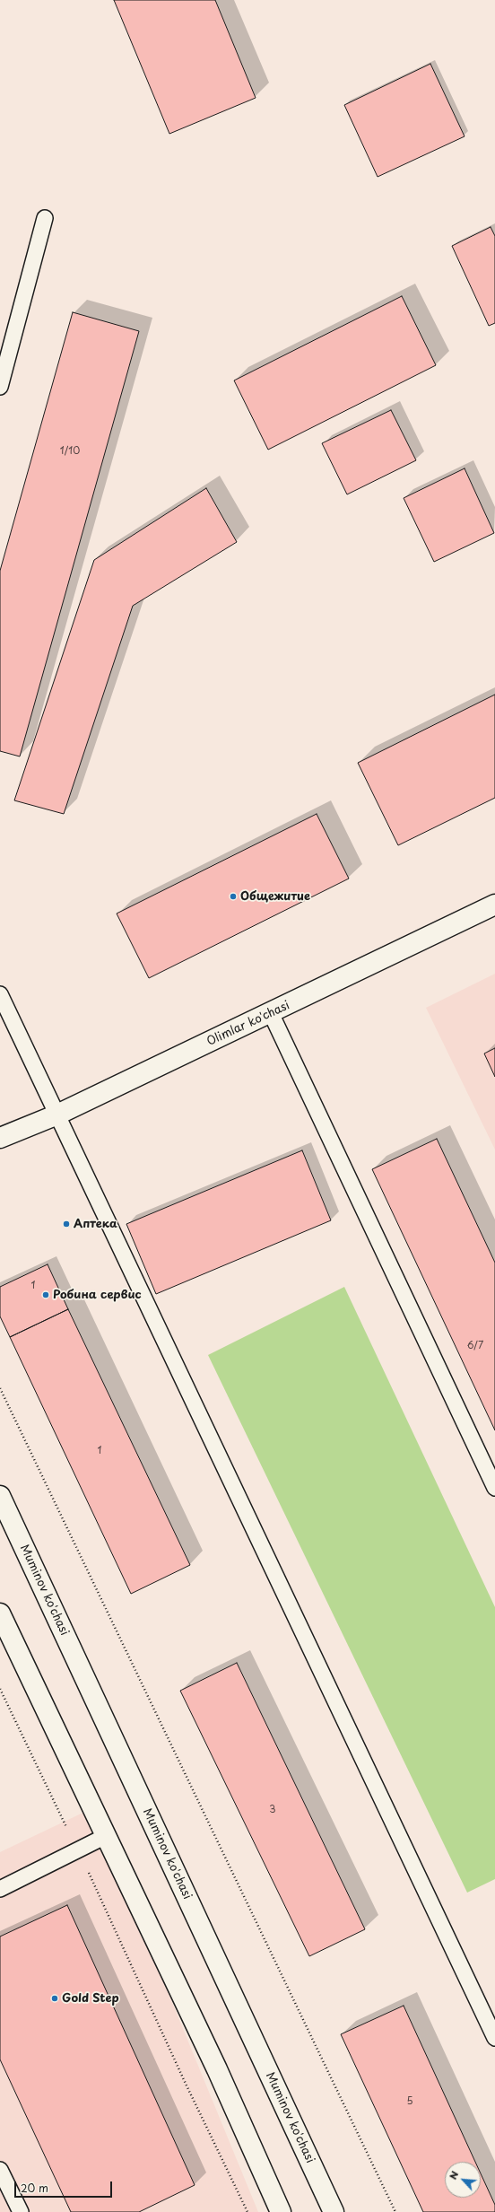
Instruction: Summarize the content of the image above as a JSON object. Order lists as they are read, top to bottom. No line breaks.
{"streets":{"main road":["Olimlar ko'chasi","Muminov ko'chasi"]},"places":["Общежитие","Аптека","Робина сервис","Gold Step"],"house_numbers":["1/10","1","6/7","1","3","5"],"scale_bar":"20 m","north":"top left"}
